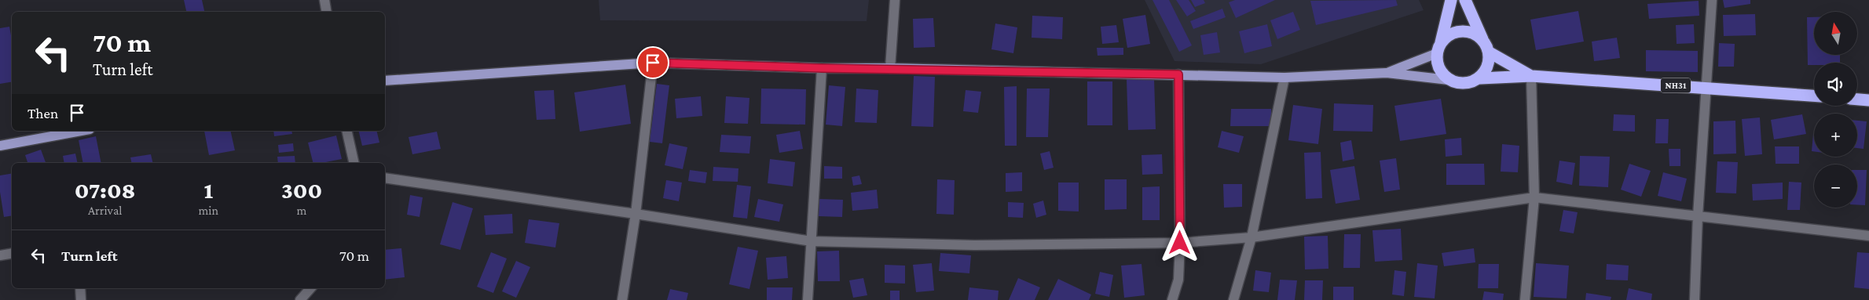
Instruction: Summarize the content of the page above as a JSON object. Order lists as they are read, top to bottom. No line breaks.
{"streets":{"highway":["NH31"]},"north":"top","page":{"map_buttons":["+","−"],"turn":["70 m","Turn left"],"then":"Then","eta":["07:08","Arrival","1","min","300","m"],"list":[{"name":"Turn left","value":"70 m"}]}}
